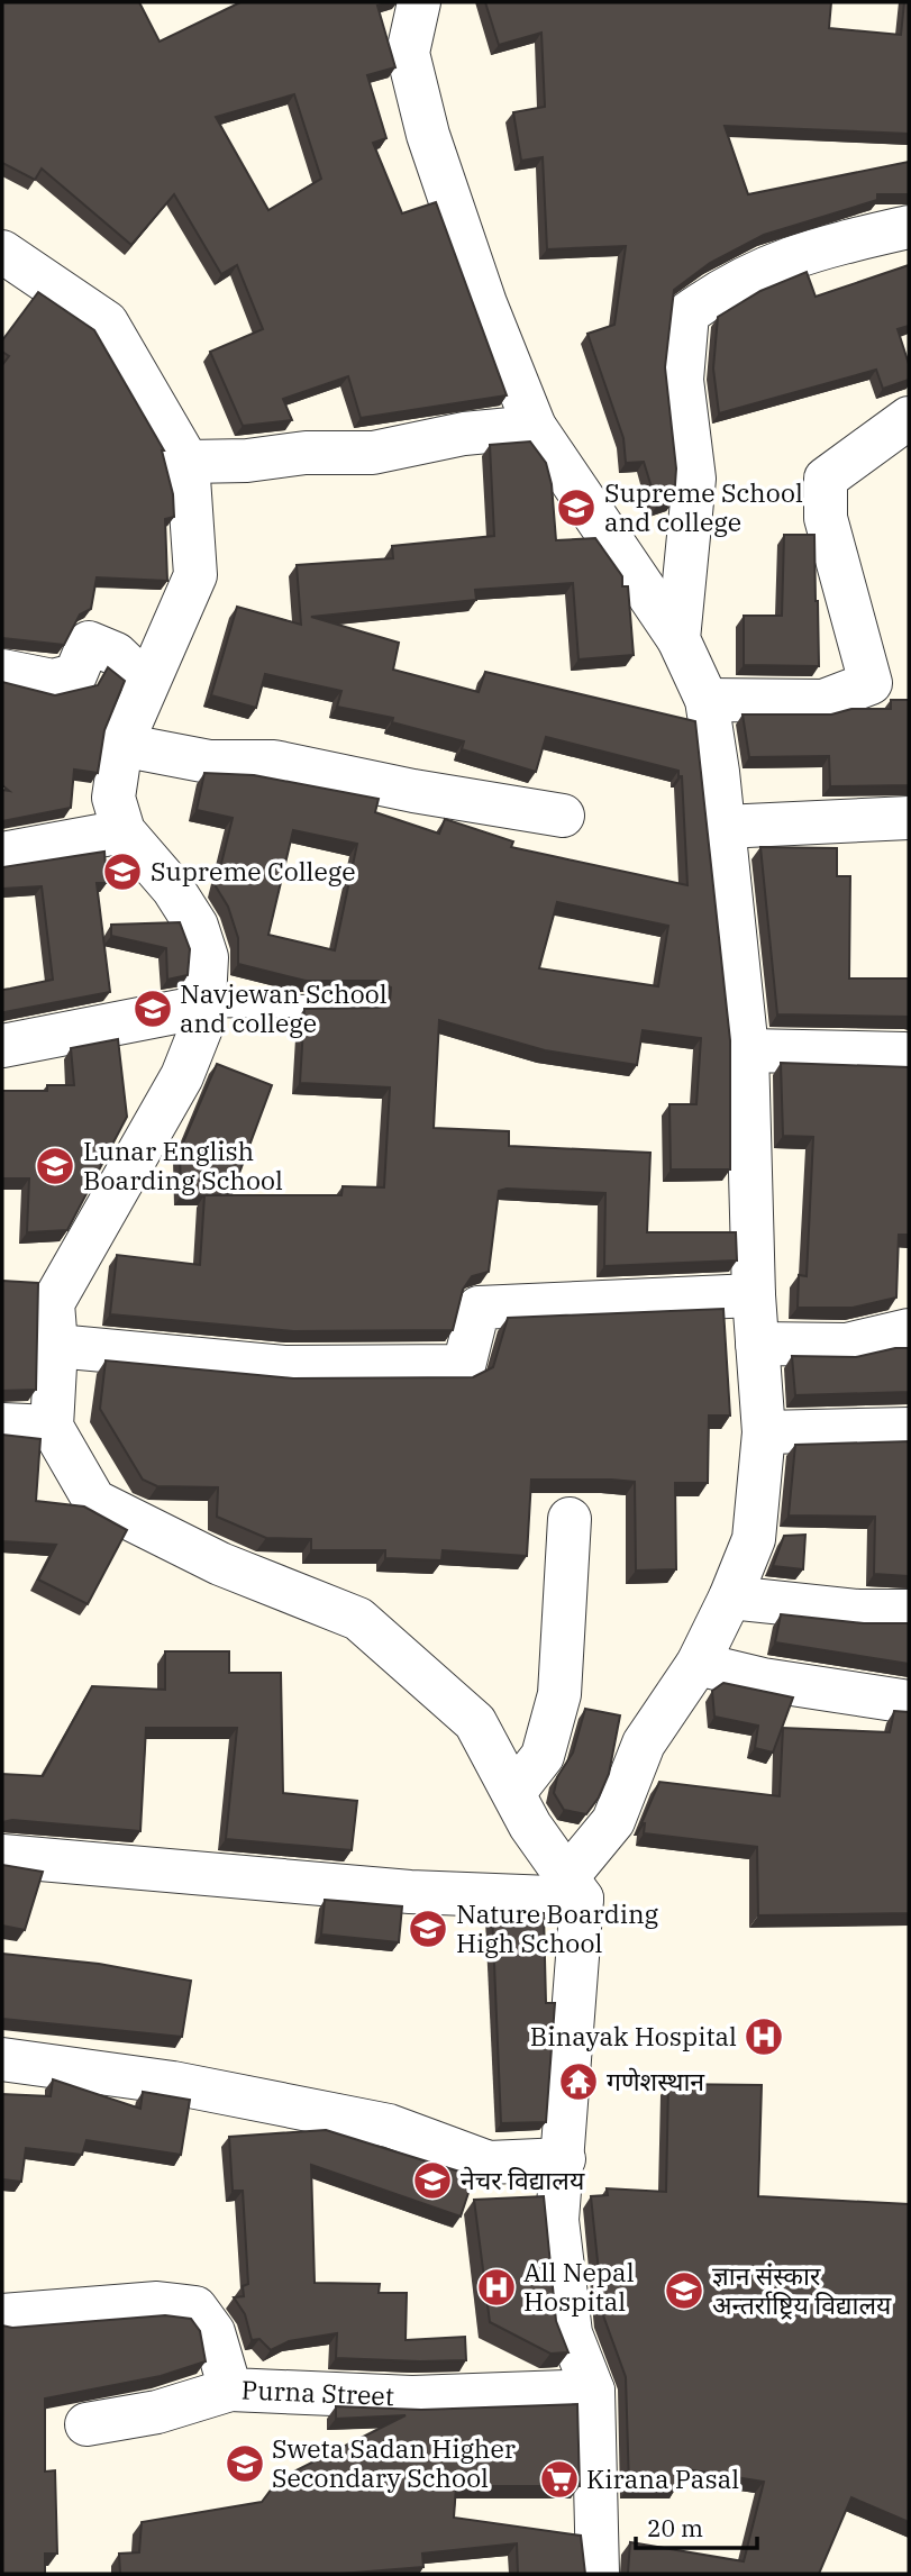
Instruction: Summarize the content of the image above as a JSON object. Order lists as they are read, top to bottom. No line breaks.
{"streets":{"street":["Purna Street"]},"places":{"school or university":["Supreme School and college","Supreme College","Navjewan School and college","Lunar English Boarding School","Nature Boarding High School","नेचर विद्यालय","ज्ञान संस्कार अन्तर्राष्ट्रिय विद्यालय","Sweta Sadan Higher Secondary School"],"hospital":["Binayak Hospital","All Nepal Hospital"],"temple":["गणेशस्थान"],"supermarket":["Kirana Pasal"]},"scale_bar":"20 m"}
